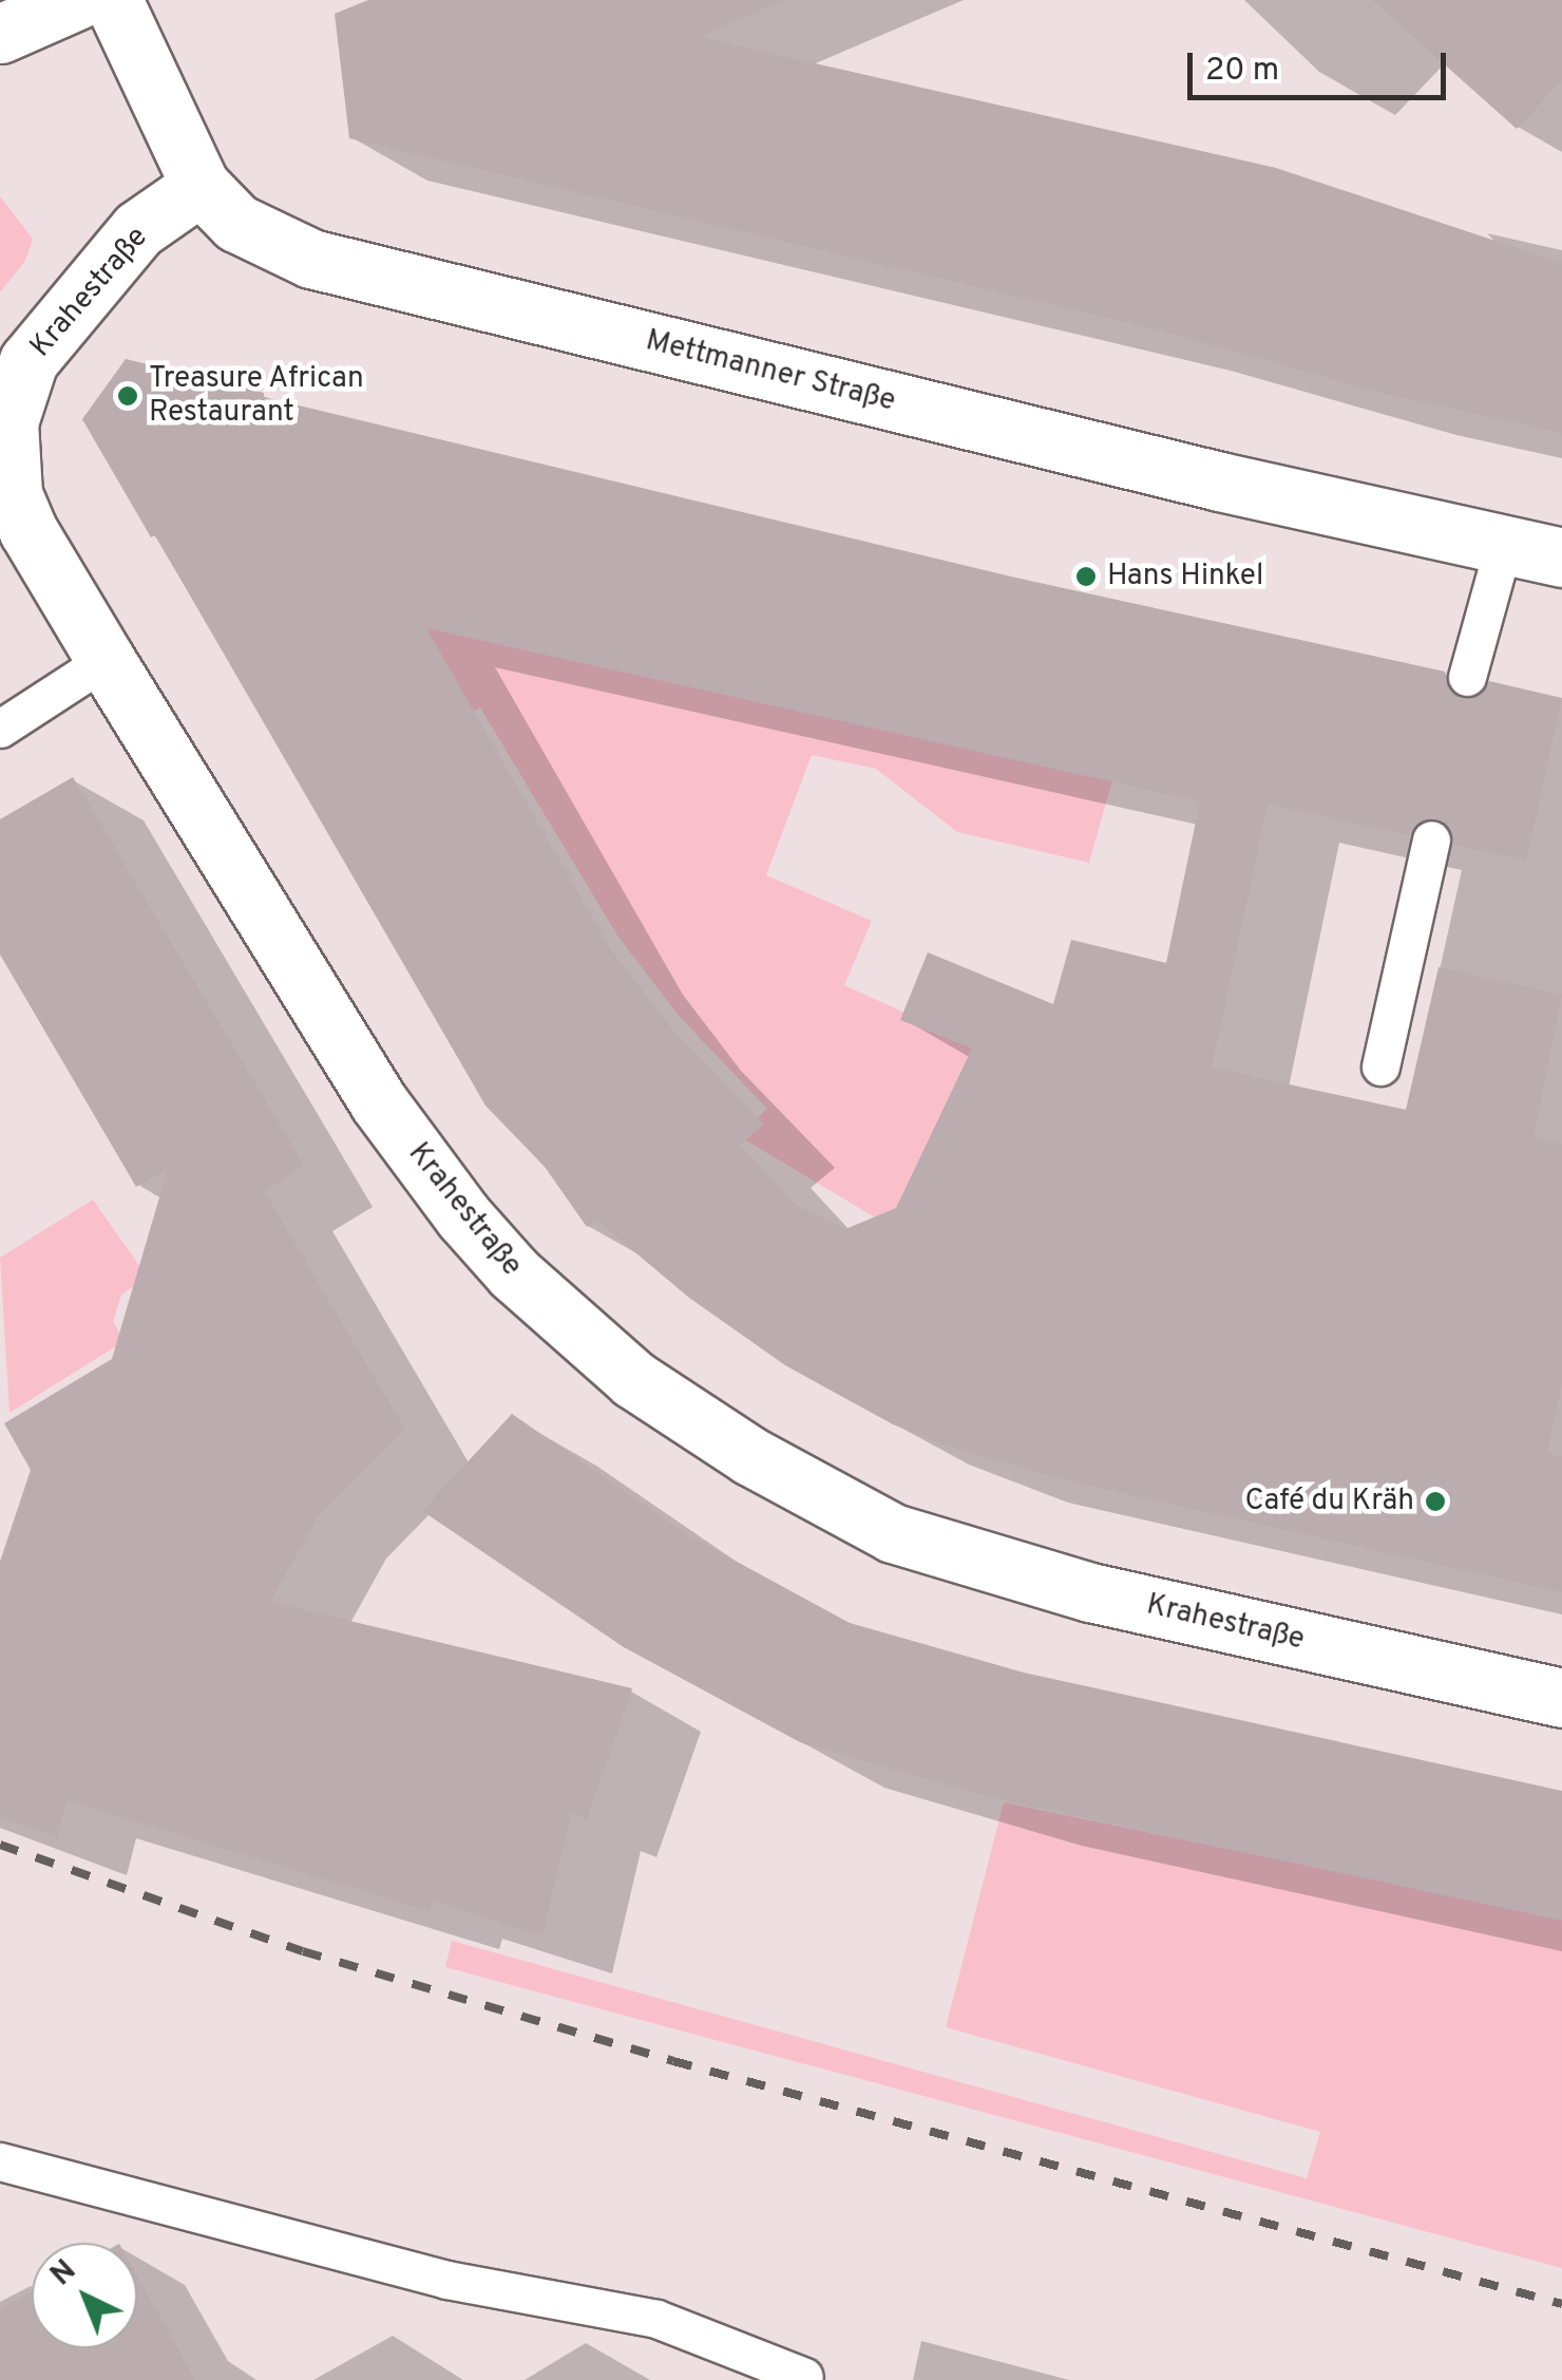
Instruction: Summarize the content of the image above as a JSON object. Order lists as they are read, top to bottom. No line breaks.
{"streets":{"street":["Krahestraße","Mettmanner Straße"]},"crossings":[["Krahestraße","Mettmanner Straße"]],"places":["Treasure African Restaurant","Hans Hinkel","Café du Kräh"],"scale_bar":"20 m","north":"top left"}
